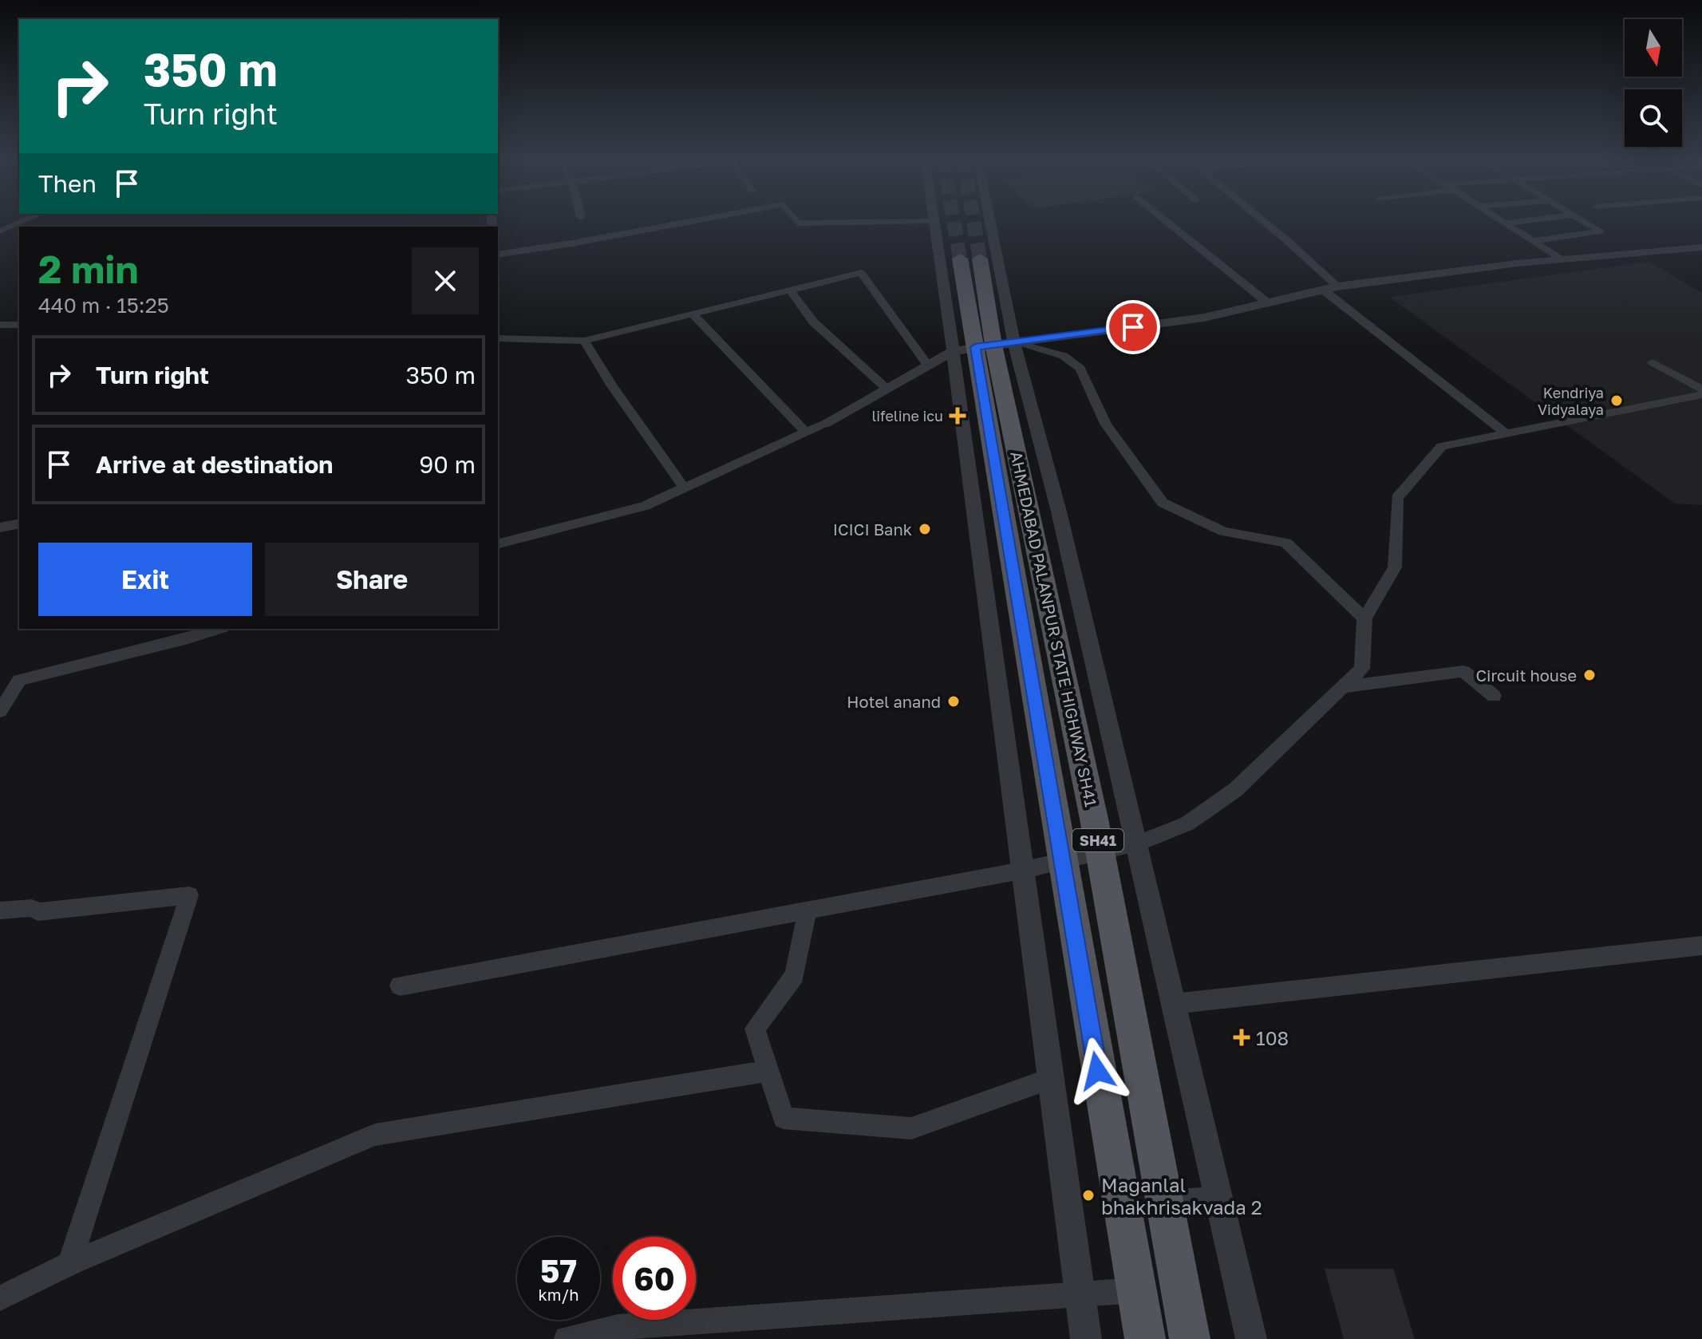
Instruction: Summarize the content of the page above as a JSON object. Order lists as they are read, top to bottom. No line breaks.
{"streets":{"main road":["AHMEDABAD PALANPUR STATE HIGHWAY SH41","SH41"]},"places":{"other":["Kendriya Vidyalaya","ICICI Bank","Circuit house","Hotel anand","Maganlal bhakhrisakvada 2"],"health":["lifeline icu","108"]},"north":"bottom","page":{"turn":["350 m","Turn right"],"then":"Then","heading":["2 min","440 m · 15:25"],"list":[{"name":"Turn right","value":"350 m"},{"name":"Arrive at destination","value":"90 m"}],"buttons":["Exit","Share"],"speed":"57 km/h","limit":"60"}}
